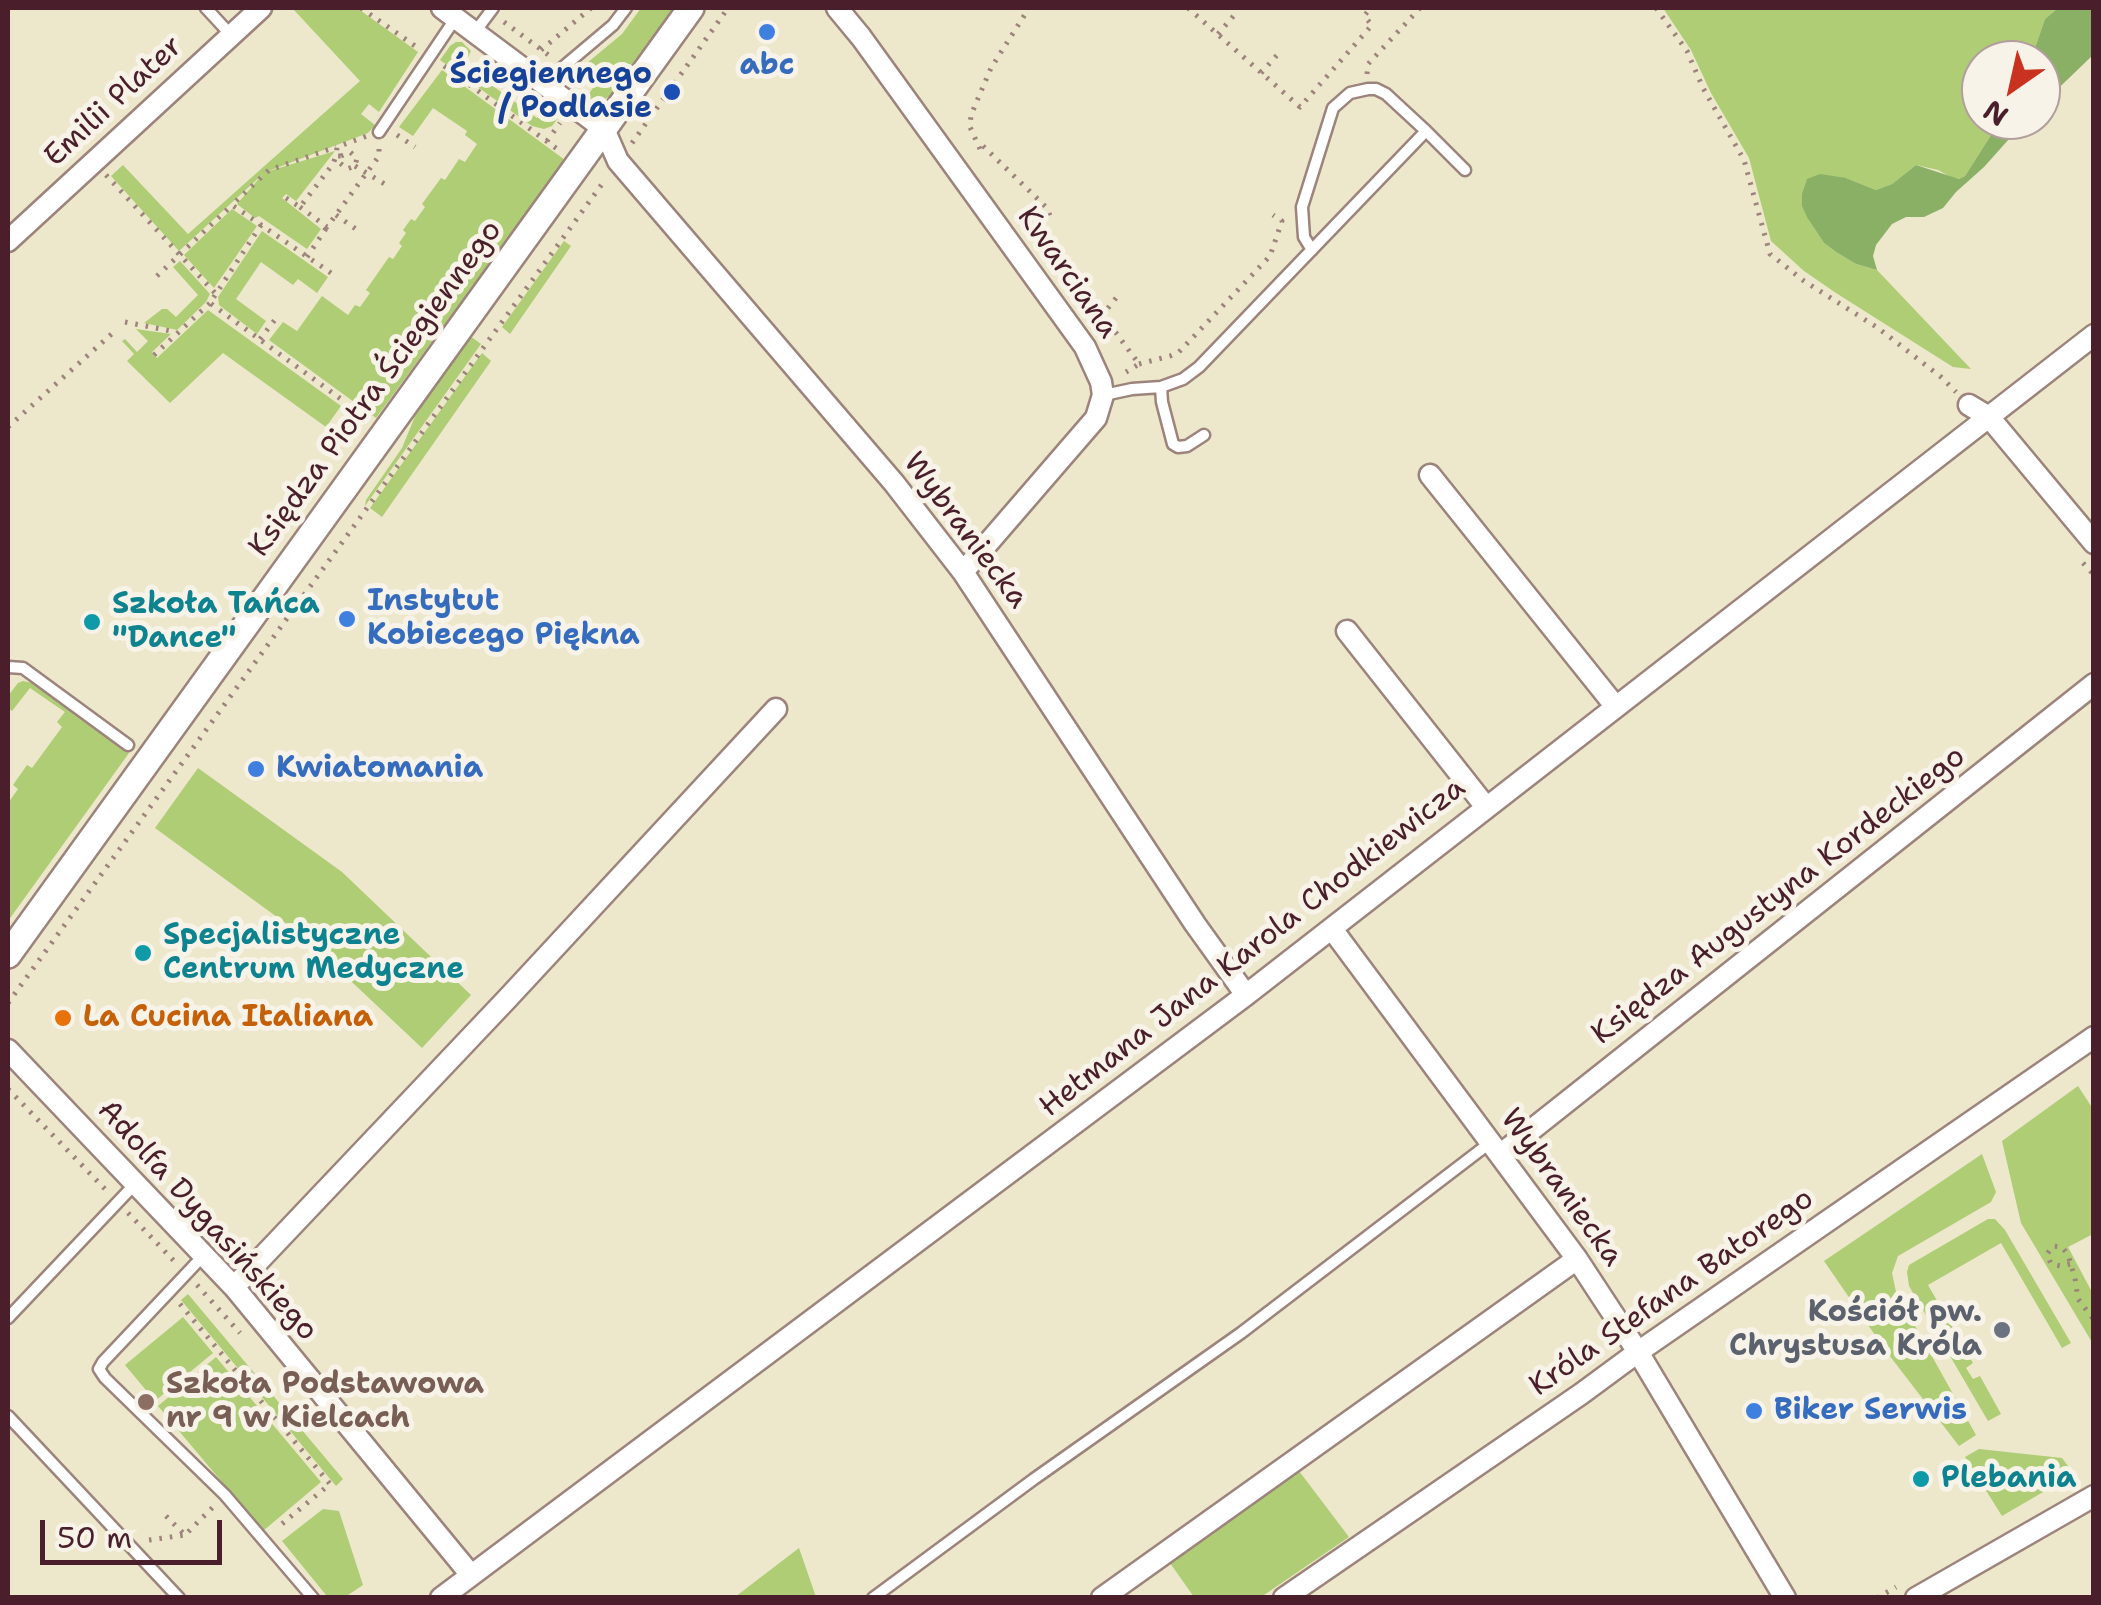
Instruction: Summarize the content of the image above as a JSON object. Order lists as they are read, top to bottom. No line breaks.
{"streets":{"street":["Emilii Plater","Kwarciana","Księdza Piotra Ściegiennego","Wybraniecka","Księdza Augustyna Kordeckiego","Hetmana Jana Karola Chodkiewicza","Adolfa Dygasińskiego","Króla Stefana Batorego"]},"crossings":[["Księdza Piotra Ściegiennego","Wybraniecka"],["Wybraniecka","Księdza Augustyna Kordeckiego"],["Wybraniecka","Hetmana Jana Karola Chodkiewicza"],["Wybraniecka","Króla Stefana Batorego"],["Hetmana Jana Karola Chodkiewicza","Adolfa Dygasińskiego"]],"places":["abc","Ściegiennego / Podlasie","Instytut Kobiecego Piękna","Szkoła Tańca \"Dance\"","Kwiatomania","Specjalistyczne Centrum Medyczne","La Cucina Italiana","Kościół pw. Chrystusa Króla","Szkoła Podstawowa nr 9 w Kielcach","Biker Serwis","Plebania"],"scale_bar":"50 m","north":"bottom left"}
